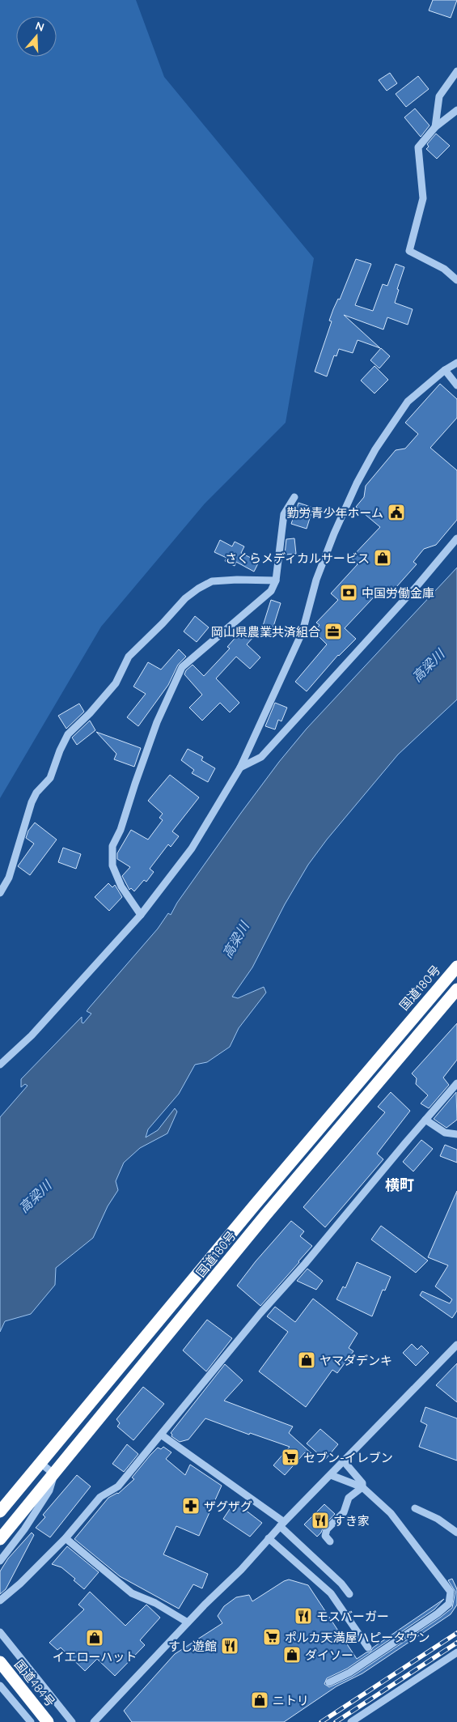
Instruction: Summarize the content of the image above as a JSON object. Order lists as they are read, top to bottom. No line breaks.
{"streets":{"highway":["国道180号","国道484号"]},"districts":["横町"],"water":["高梁川"],"places":{"public building":["勤労青少年ホーム"],"shop":["さくらメディカルサービス","ヤマダデンキ","イエローハット","ダイソー","ニトリ"],"bank":["中国労働金庫"],"office":["岡山県農業共済組合"],"supermarket":["セブン-イレブン","ポルカ天満屋ハピータウン"],"pharmacy":["ザグザグ"],"restaurant":["すき家","モスバーガー","すし遊館"]},"north":"top"}
